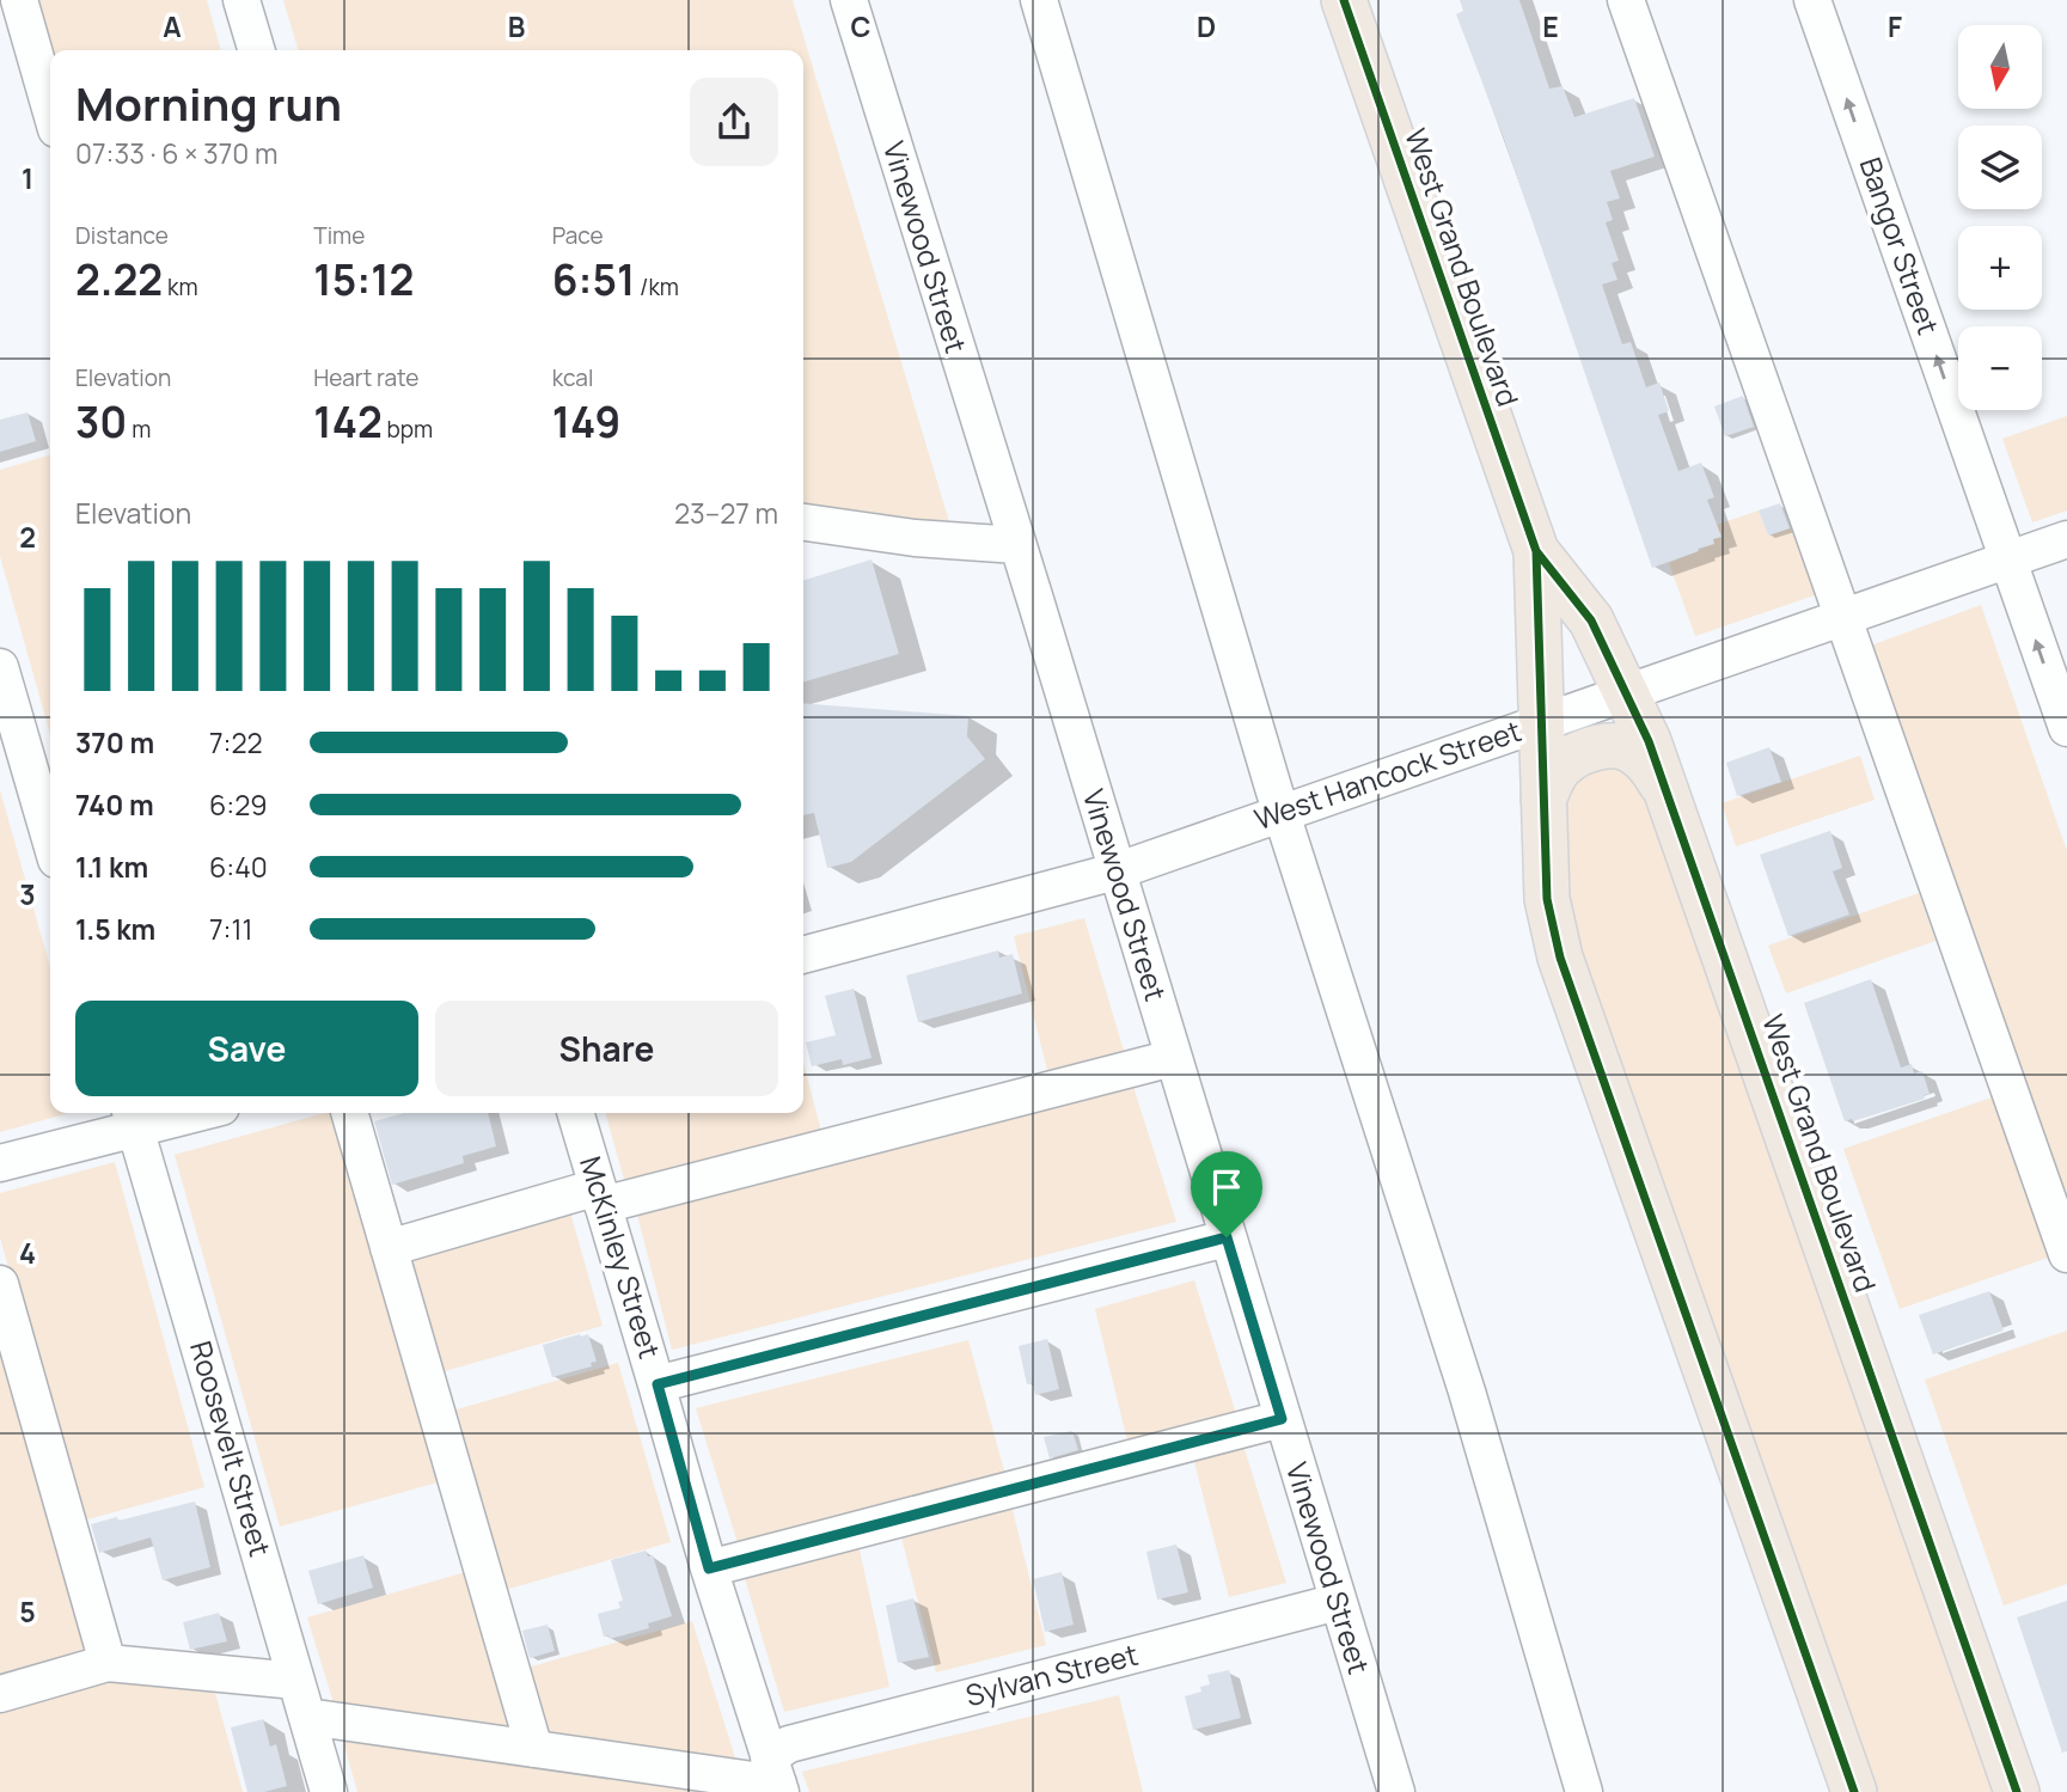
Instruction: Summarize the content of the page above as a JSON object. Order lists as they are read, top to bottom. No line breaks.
{"streets":{"main road":["West Grand Boulevard"],"street":["Bangor Street","Vinewood Street","West Hancock Street","McKinley Street","Roosevelt Street","Sylvan Street"]},"crossings":[["Bangor Street","West Hancock Street"],["Vinewood Street","West Hancock Street"],["Vinewood Street","Sylvan Street"],["West Grand Boulevard","West Hancock Street"],["McKinley Street","Sylvan Street"]],"north":"bottom","page":{"map_buttons":["+","−"],"heading":["Morning run","07:33 · 6 × 370 m"],"stats":[["Distance","2.22 km"],["Time","15:12"],["Pace","6:51 /km"],["Elevation","30 m"],["Heart rate","142 bpm"],["kcal","149"]],"chart":["Elevation","23–27 m"],"list":[{"name":"370 m","note":"7:22"},{"name":"740 m","note":"6:29"},{"name":"1.1 km","note":"6:40"},{"name":"1.5 km","note":"7:11"}],"buttons":["Save","Share"]},"grid":{"columns":["A","B","C","D","E","F"],"rows":["1","2","3","4","5"]}}
